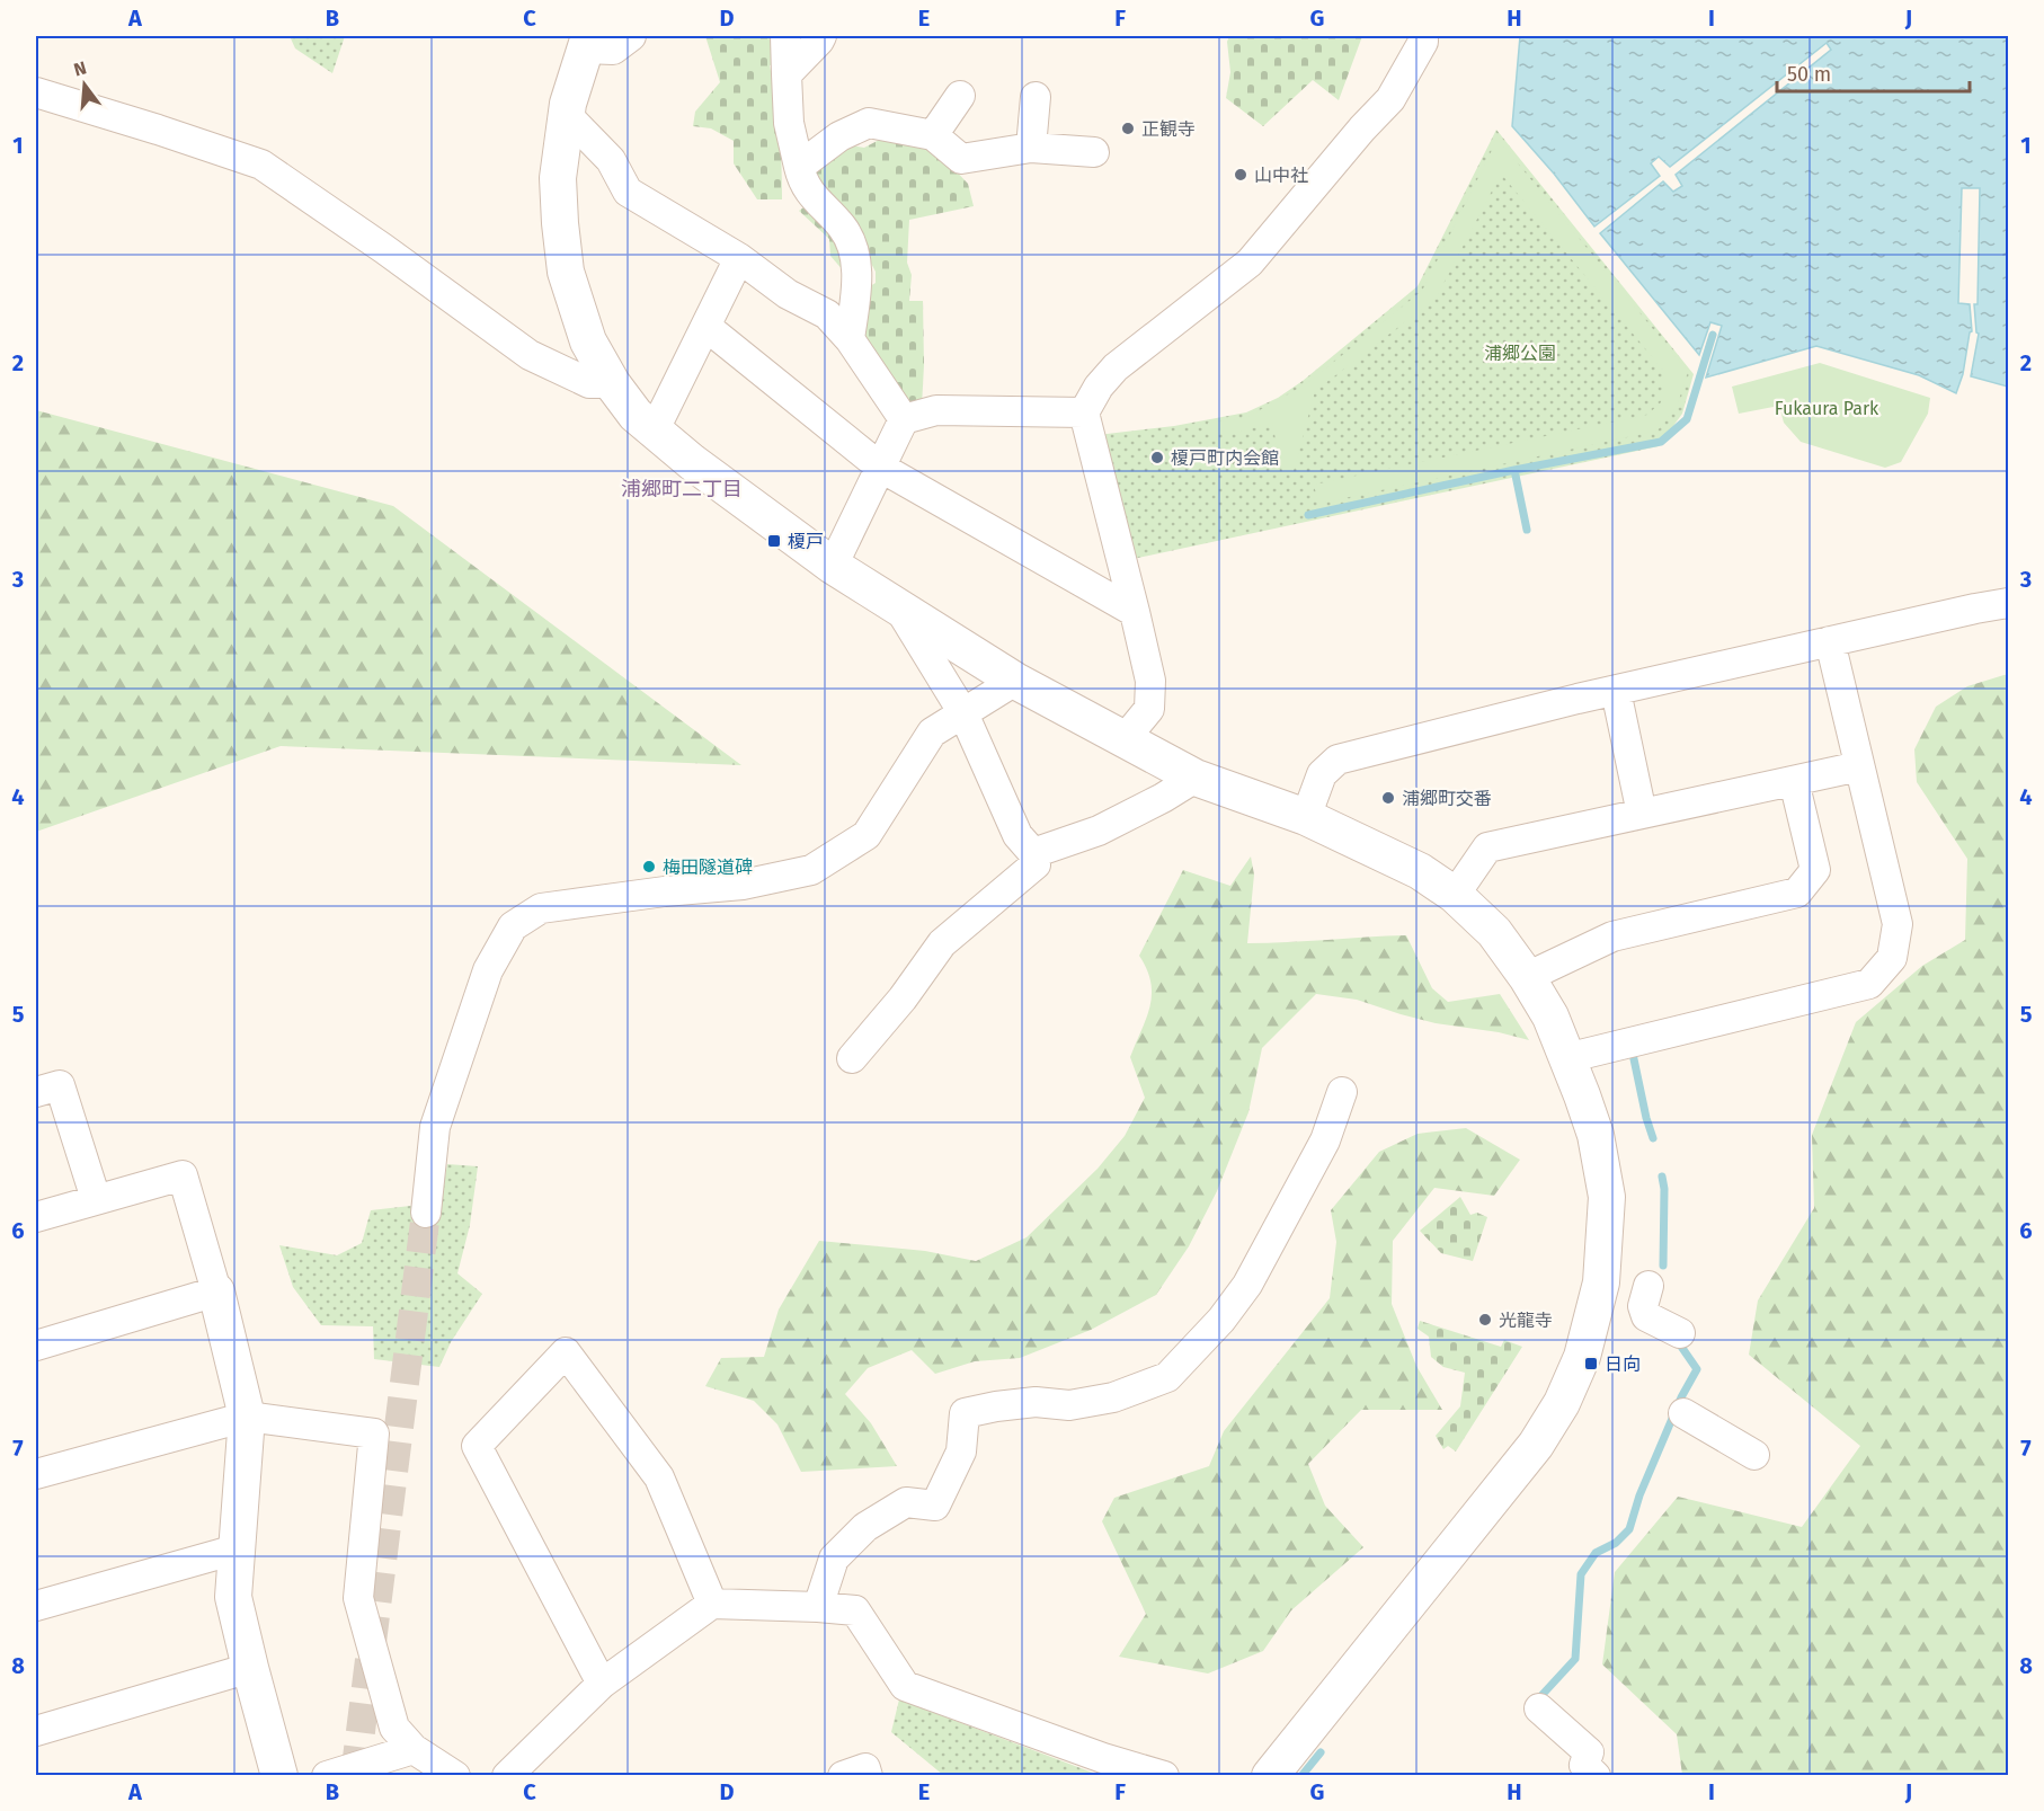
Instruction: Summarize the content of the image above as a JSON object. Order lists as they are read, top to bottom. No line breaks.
{"districts":["浦郷町二丁目"],"parks":["浦郷公園","Fukaura Park"],"places":{"other":["正観寺","山中社","榎戸町内会館","浦郷町交番","梅田隧道碑","光龍寺"],"transit":["榎戸","日向"]},"scale_bar":"50 m","north":"top","grid":{"columns":["A","B","C","D","E","F","G","H","I","J"],"rows":["1","2","3","4","5","6","7","8"]}}
